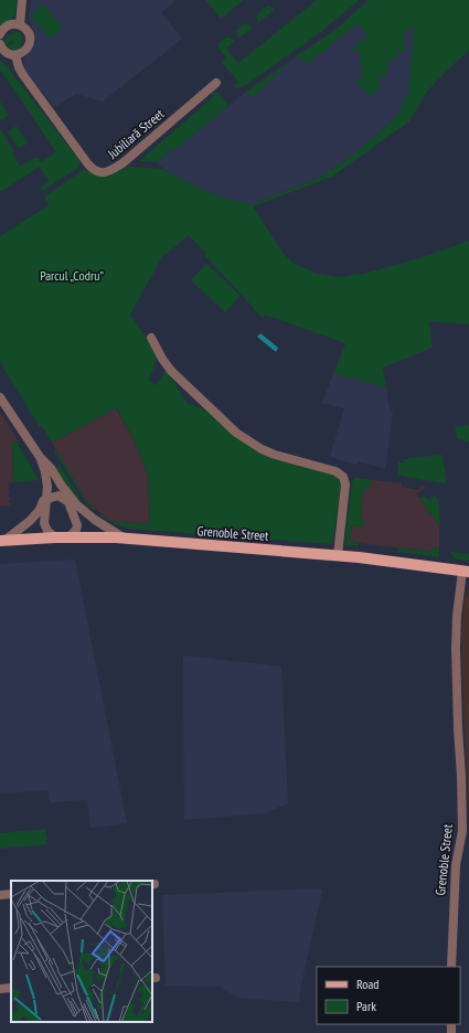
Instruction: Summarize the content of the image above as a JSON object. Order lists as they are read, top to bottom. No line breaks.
{"streets":{"main road":["Grenoble Street"],"street":["Jubiliară Street"]},"parks":["Parcul „Codru”"],"legend":["Road","Park"]}
